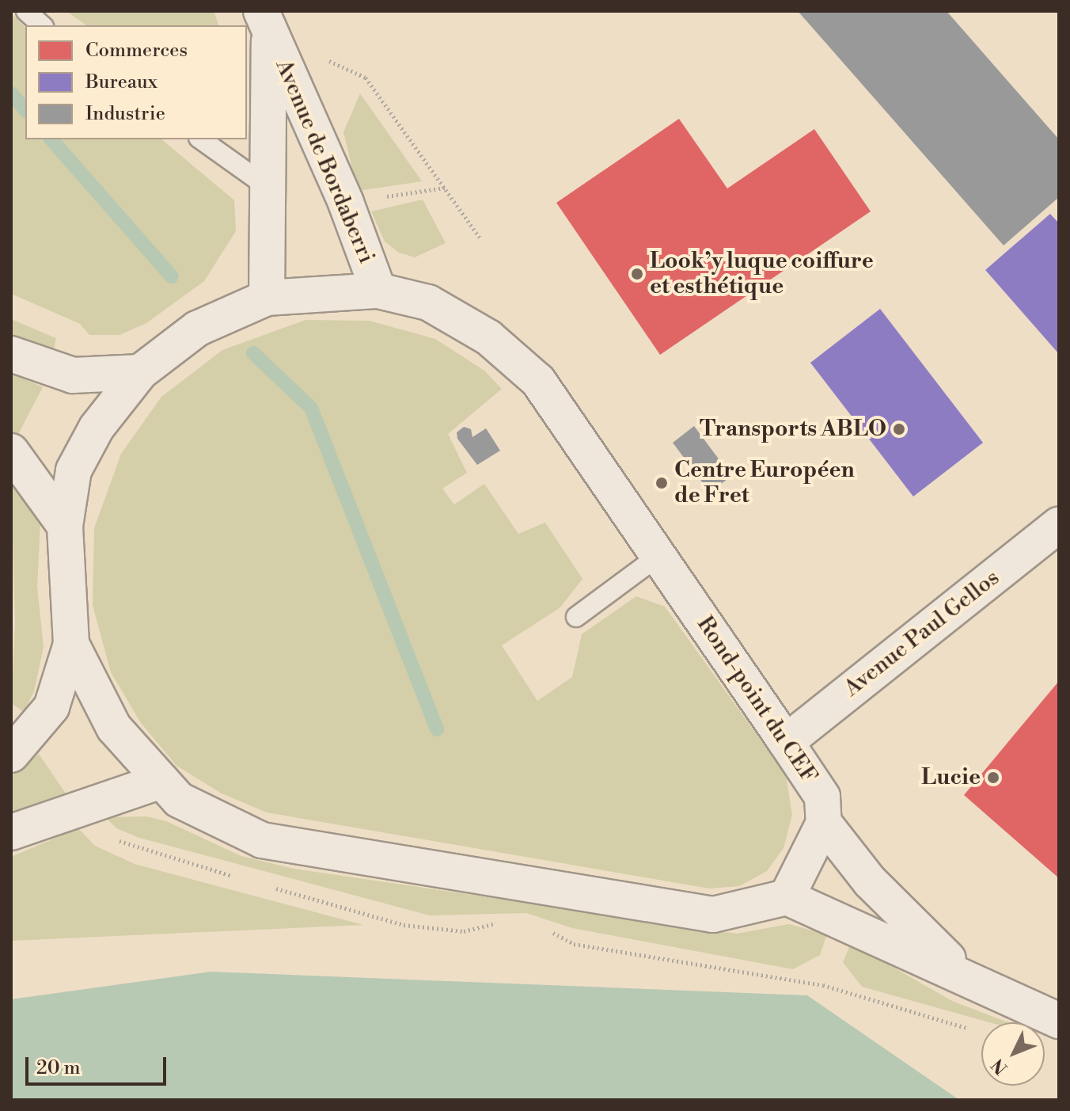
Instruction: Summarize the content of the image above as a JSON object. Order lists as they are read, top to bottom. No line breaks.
{"streets":{"main road":["Avenue de Bordaberri","Avenue Paul Gellos","Rond-point du CEF"]},"crossings":[["Avenue de Bordaberri","Rond-point du CEF"],["Avenue Paul Gellos","Rond-point du CEF"]],"places":["Look’y luque coiffure et esthétique","Transports ABLO","Centre Européen de Fret","Lucie"],"legend":["Commerces","Bureaux","Industrie"],"scale_bar":"20 m","north":"bottom left"}
